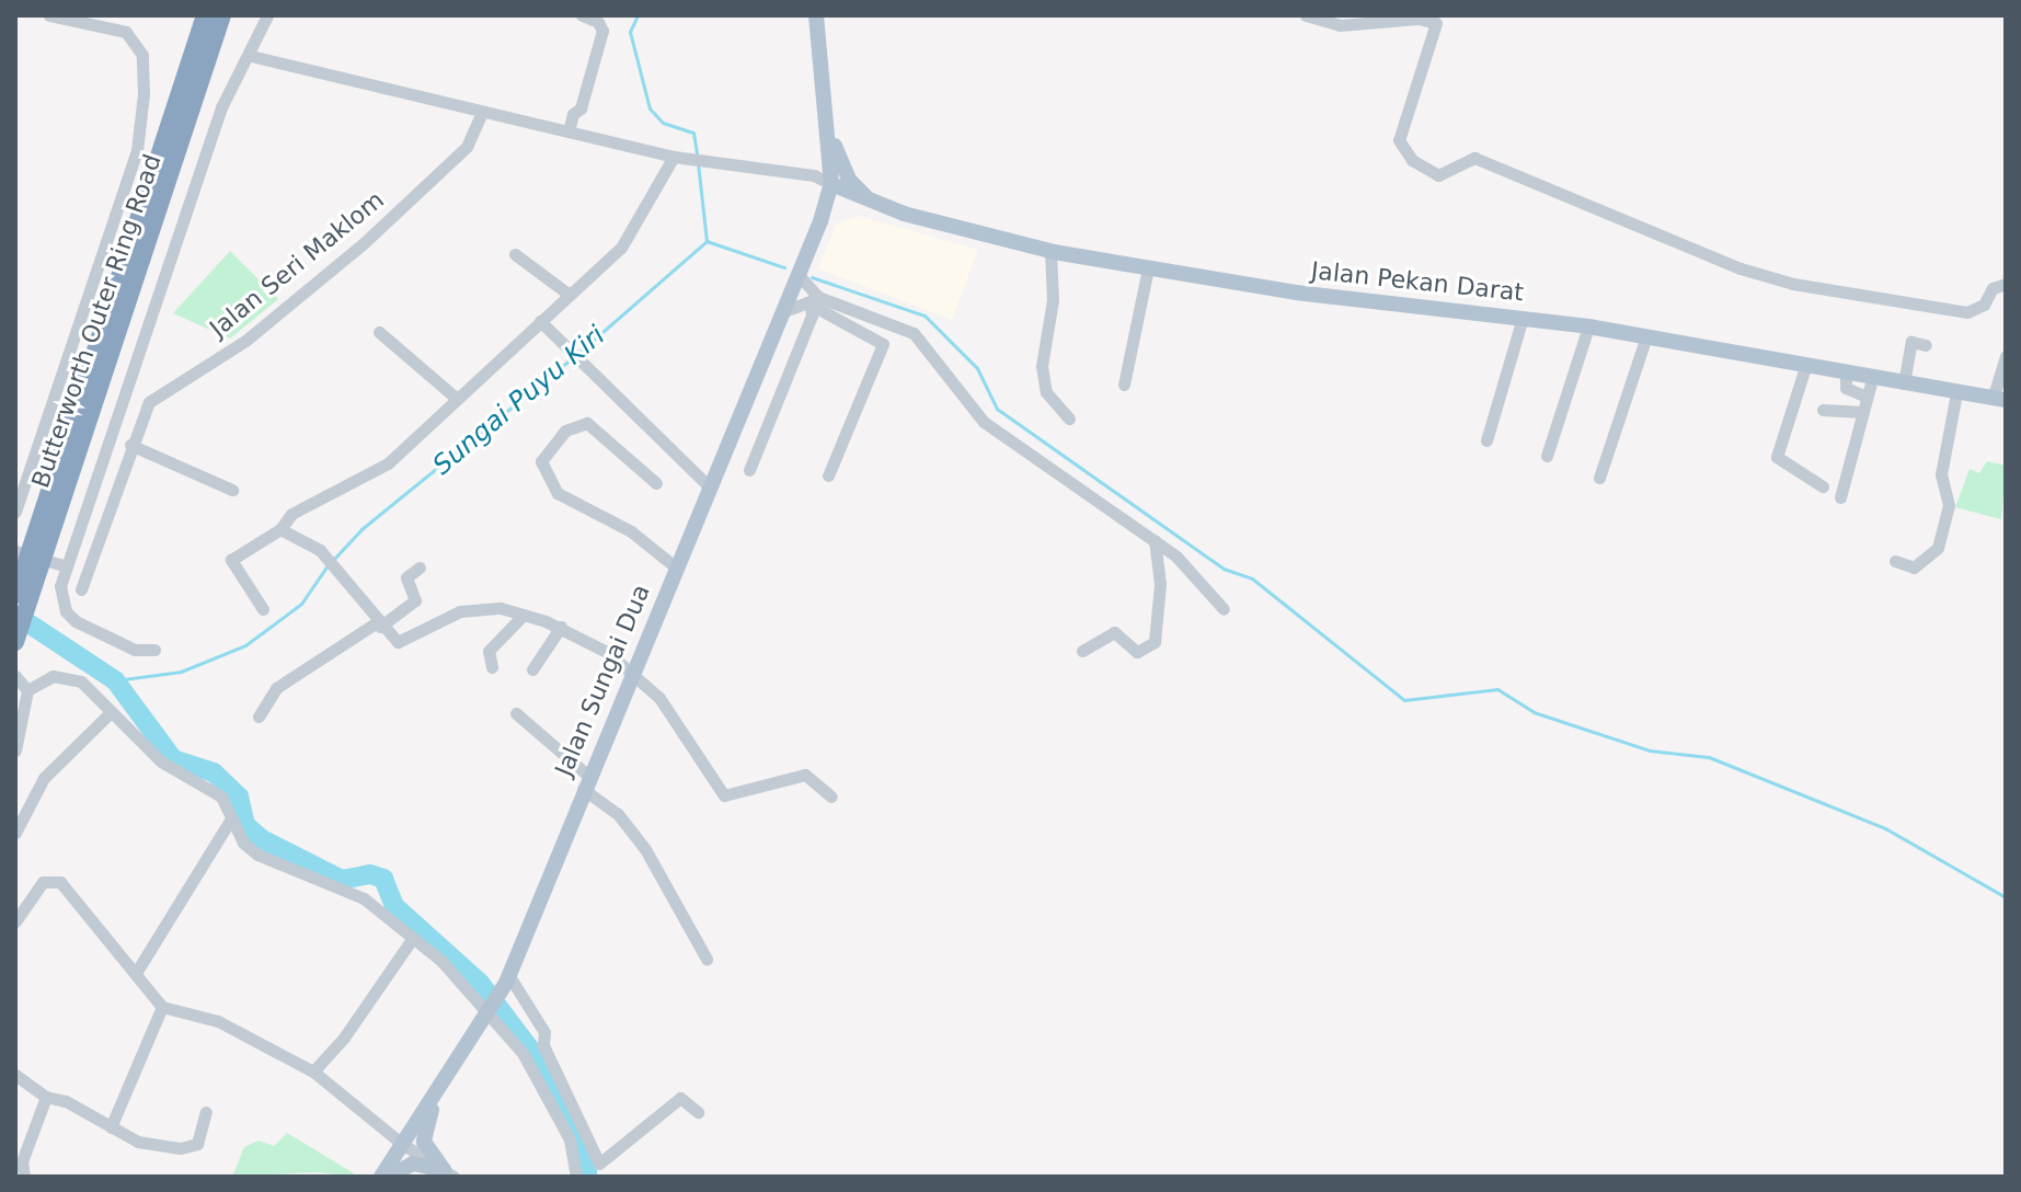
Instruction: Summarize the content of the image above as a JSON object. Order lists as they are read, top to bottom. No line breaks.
{"streets":{"highway":["Butterworth Outer Ring Road"],"main road":["Jalan Pekan Darat","Jalan Sungai Dua"],"street":["Jalan Seri Maklom"]},"crossings":[["Jalan Pekan Darat","Jalan Sungai Dua"]],"water":["Sungai Puyu Kiri"]}
